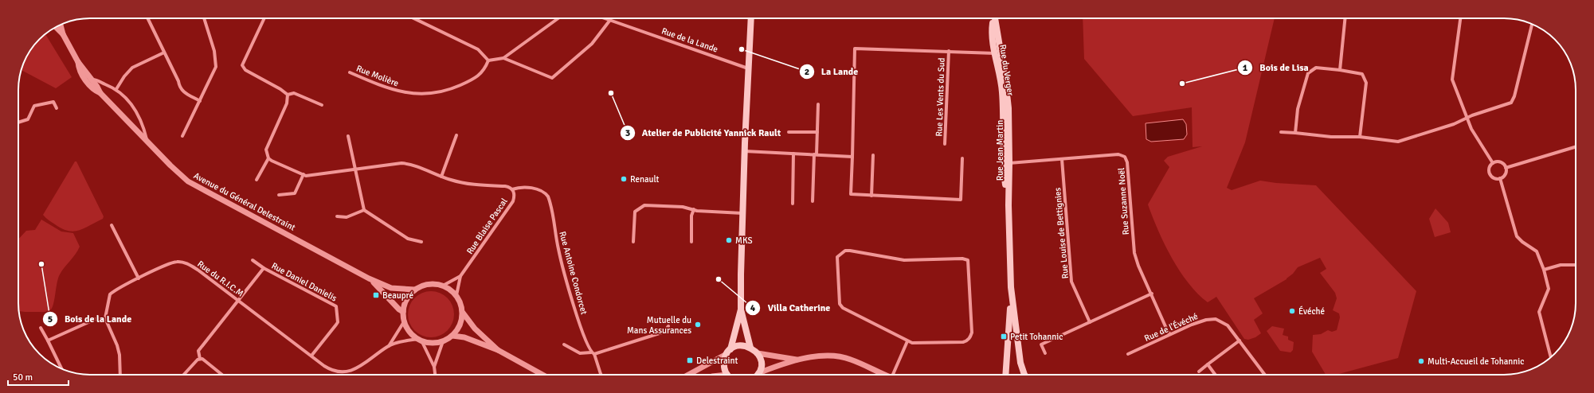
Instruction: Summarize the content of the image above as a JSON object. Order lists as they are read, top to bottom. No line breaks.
{"streets":{"main road":["Rue du Verger","Rue Jean Martin"],"street":["Rue de la Lande","Rue Molière","Rue Les Vents du Sud","Avenue du Général Delestraint","Rue Suzanne Noël","Rue Blaise Pascal","Rue Louise de Bettignies","Rue Antoine Condorcet","Rue du R.I.C.M","Rue Daniel Danielis","Rue de l'Évéché"]},"crossings":[["Rue du Verger","Rue Les Vents du Sud"],["Rue du Verger","Rue Jean Martin"],["Rue Jean Martin","Rue Suzanne Noël"],["Avenue du Général Delestraint","Rue Blaise Pascal"],["Avenue du Général Delestraint","Rue du R.I.C.M"],["Rue Suzanne Noël","Rue Louise de Bettignies"],["Rue Suzanne Noël","Rue de l'Évéché"],["Rue Blaise Pascal","Rue Antoine Condorcet"],["Rue Blaise Pascal","Rue du R.I.C.M"],["Rue du R.I.C.M","Rue Daniel Danielis"]],"places":{"other":["La Lande","Bois de Lisa","Atelier de Publicité Yannick Rault","Renault","MKS","Bois de la Lande","Villa Catherine","Évéché","Mutuelle du Mans Assurances","Multi-Accueil de Tohannic"],"transit":["Beaupré","Petit Tohannic","Delestraint"]},"scale_bar":"50 m"}
